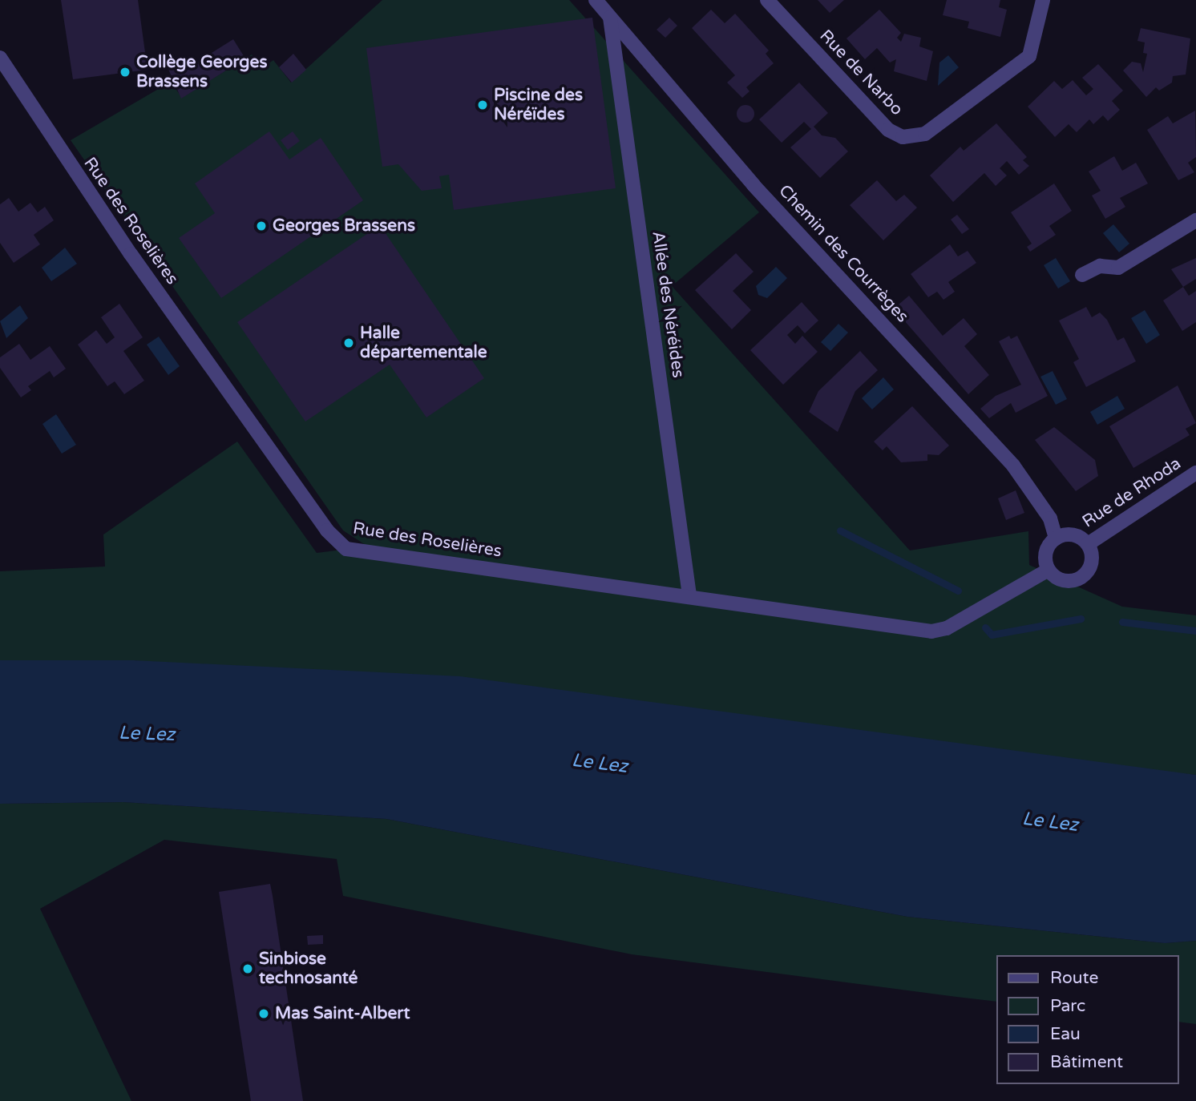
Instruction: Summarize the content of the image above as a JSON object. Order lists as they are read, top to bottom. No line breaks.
{"streets":{"street":["Rue de Narbo","Rue des Roselières","Chemin des Courrèges","Allée des Néréides","Rue de Rhoda"]},"crossings":[["Rue des Roselières","Chemin des Courrèges"],["Rue des Roselières","Allée des Néréides"],["Rue des Roselières","Rue de Rhoda"],["Chemin des Courrèges","Allée des Néréides"],["Chemin des Courrèges","Rue de Rhoda"]],"water":["Le Lez"],"places":["Collège Georges Brassens","Piscine des Néréïdes","Georges Brassens","Halle départementale","Sinbiose technosanté","Mas Saint-Albert"],"legend":["Route","Parc","Eau","Bâtiment"]}
